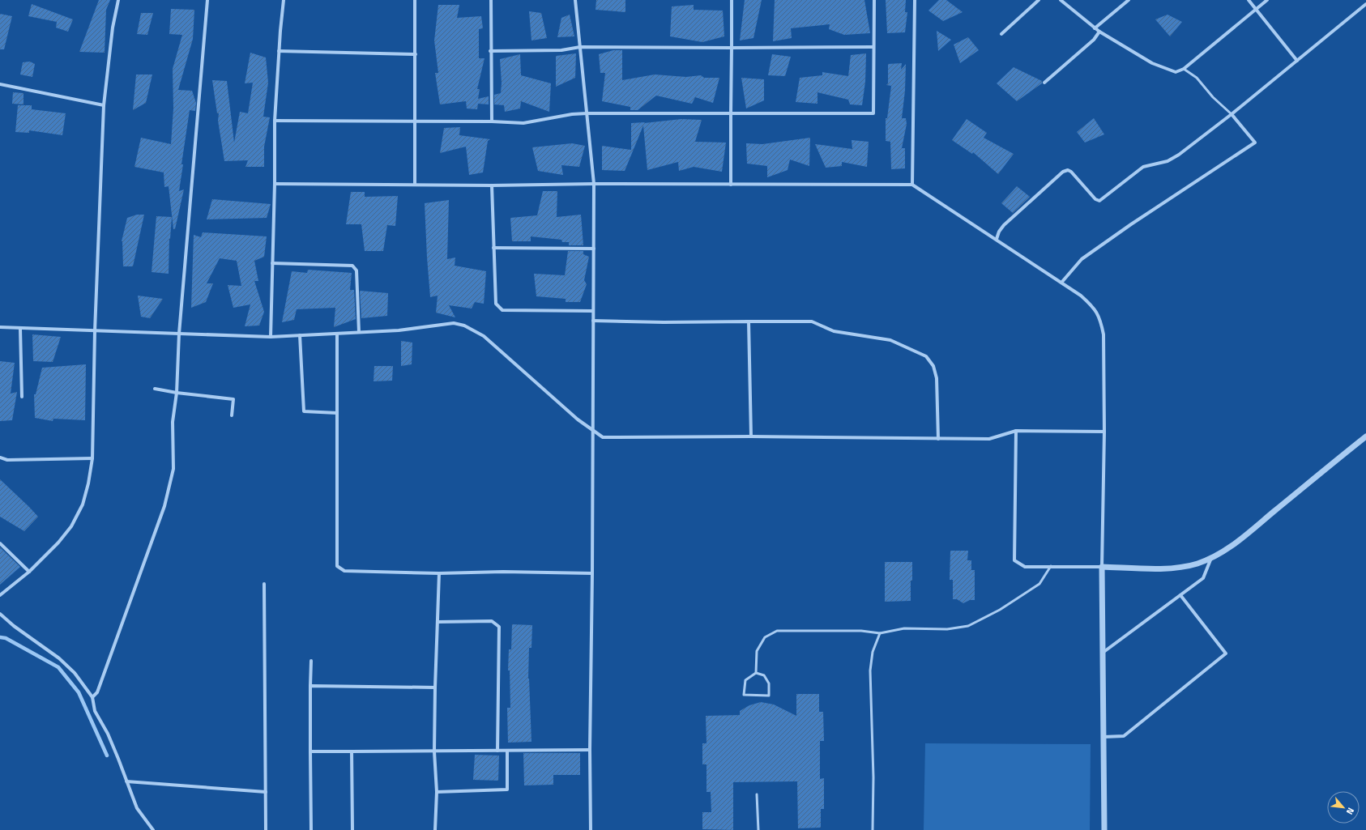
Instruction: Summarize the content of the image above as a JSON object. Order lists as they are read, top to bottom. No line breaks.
{"north":"bottom right"}
